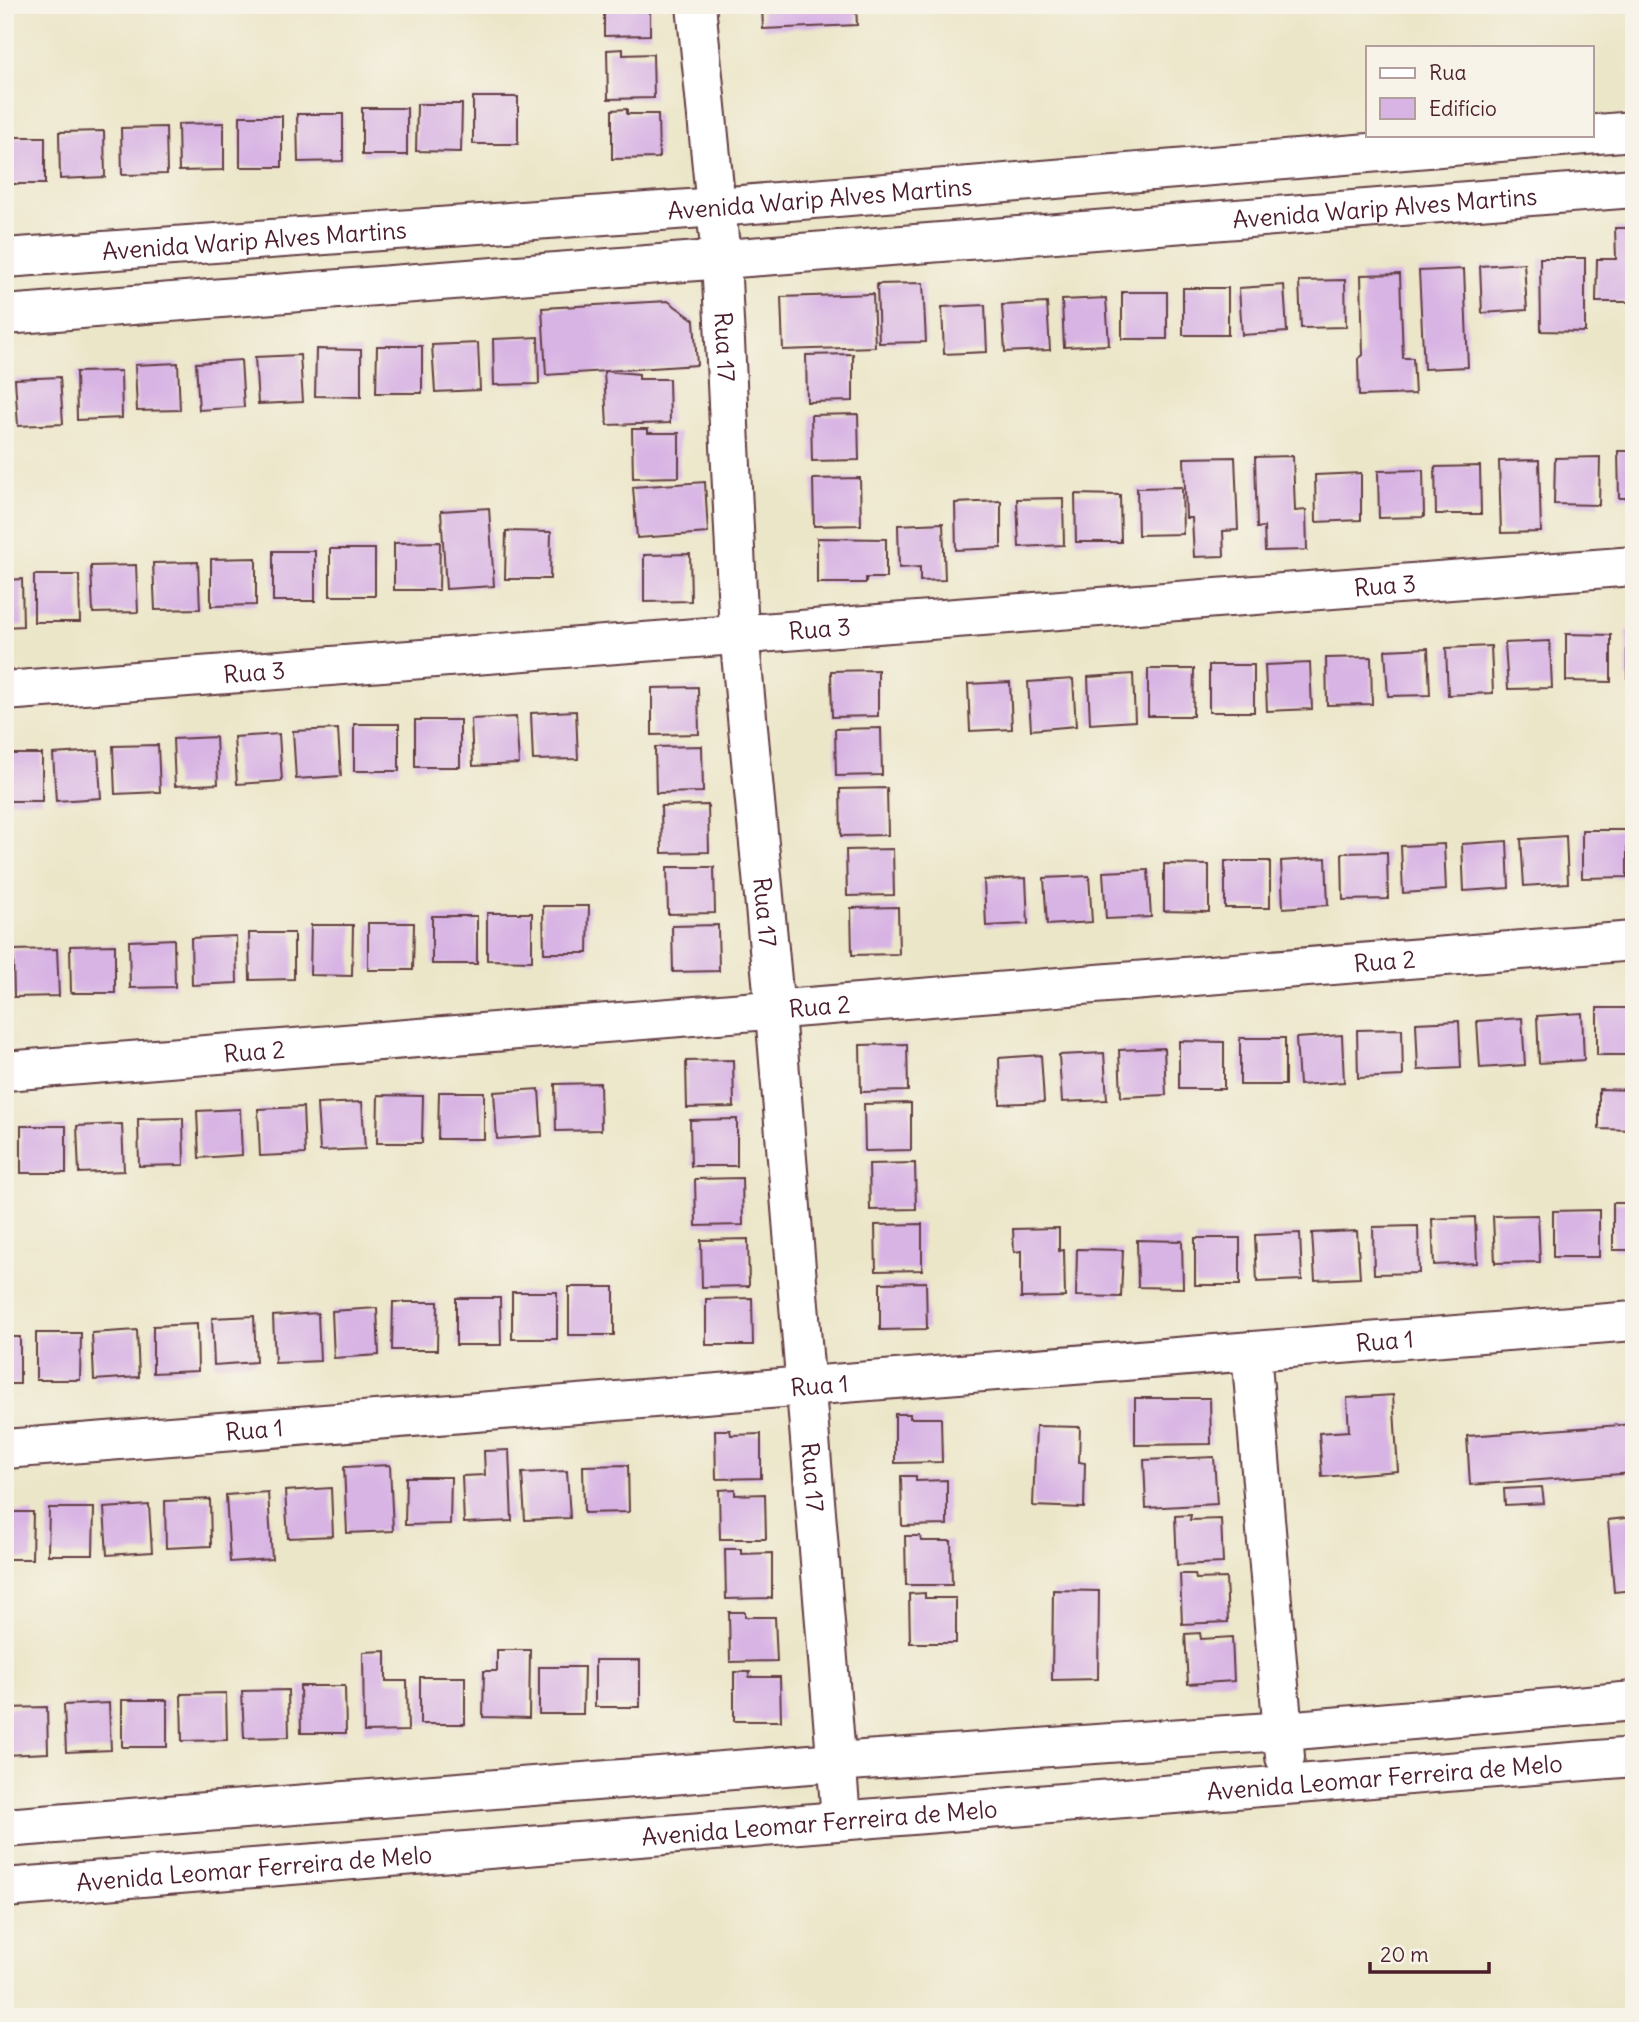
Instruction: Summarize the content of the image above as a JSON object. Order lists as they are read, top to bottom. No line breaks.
{"streets":{"street":["Avenida Warip Alves Martins","Rua 17","Rua 3","Rua 2","Rua 1","Avenida Leomar Ferreira de Melo"]},"crossings":[["Avenida Warip Alves Martins","Rua 17"],["Rua 17","Rua 3"],["Rua 17","Rua 2"],["Rua 17","Rua 1"],["Rua 17","Avenida Leomar Ferreira de Melo"]],"legend":["Rua","Edifício"],"scale_bar":"20 m"}
